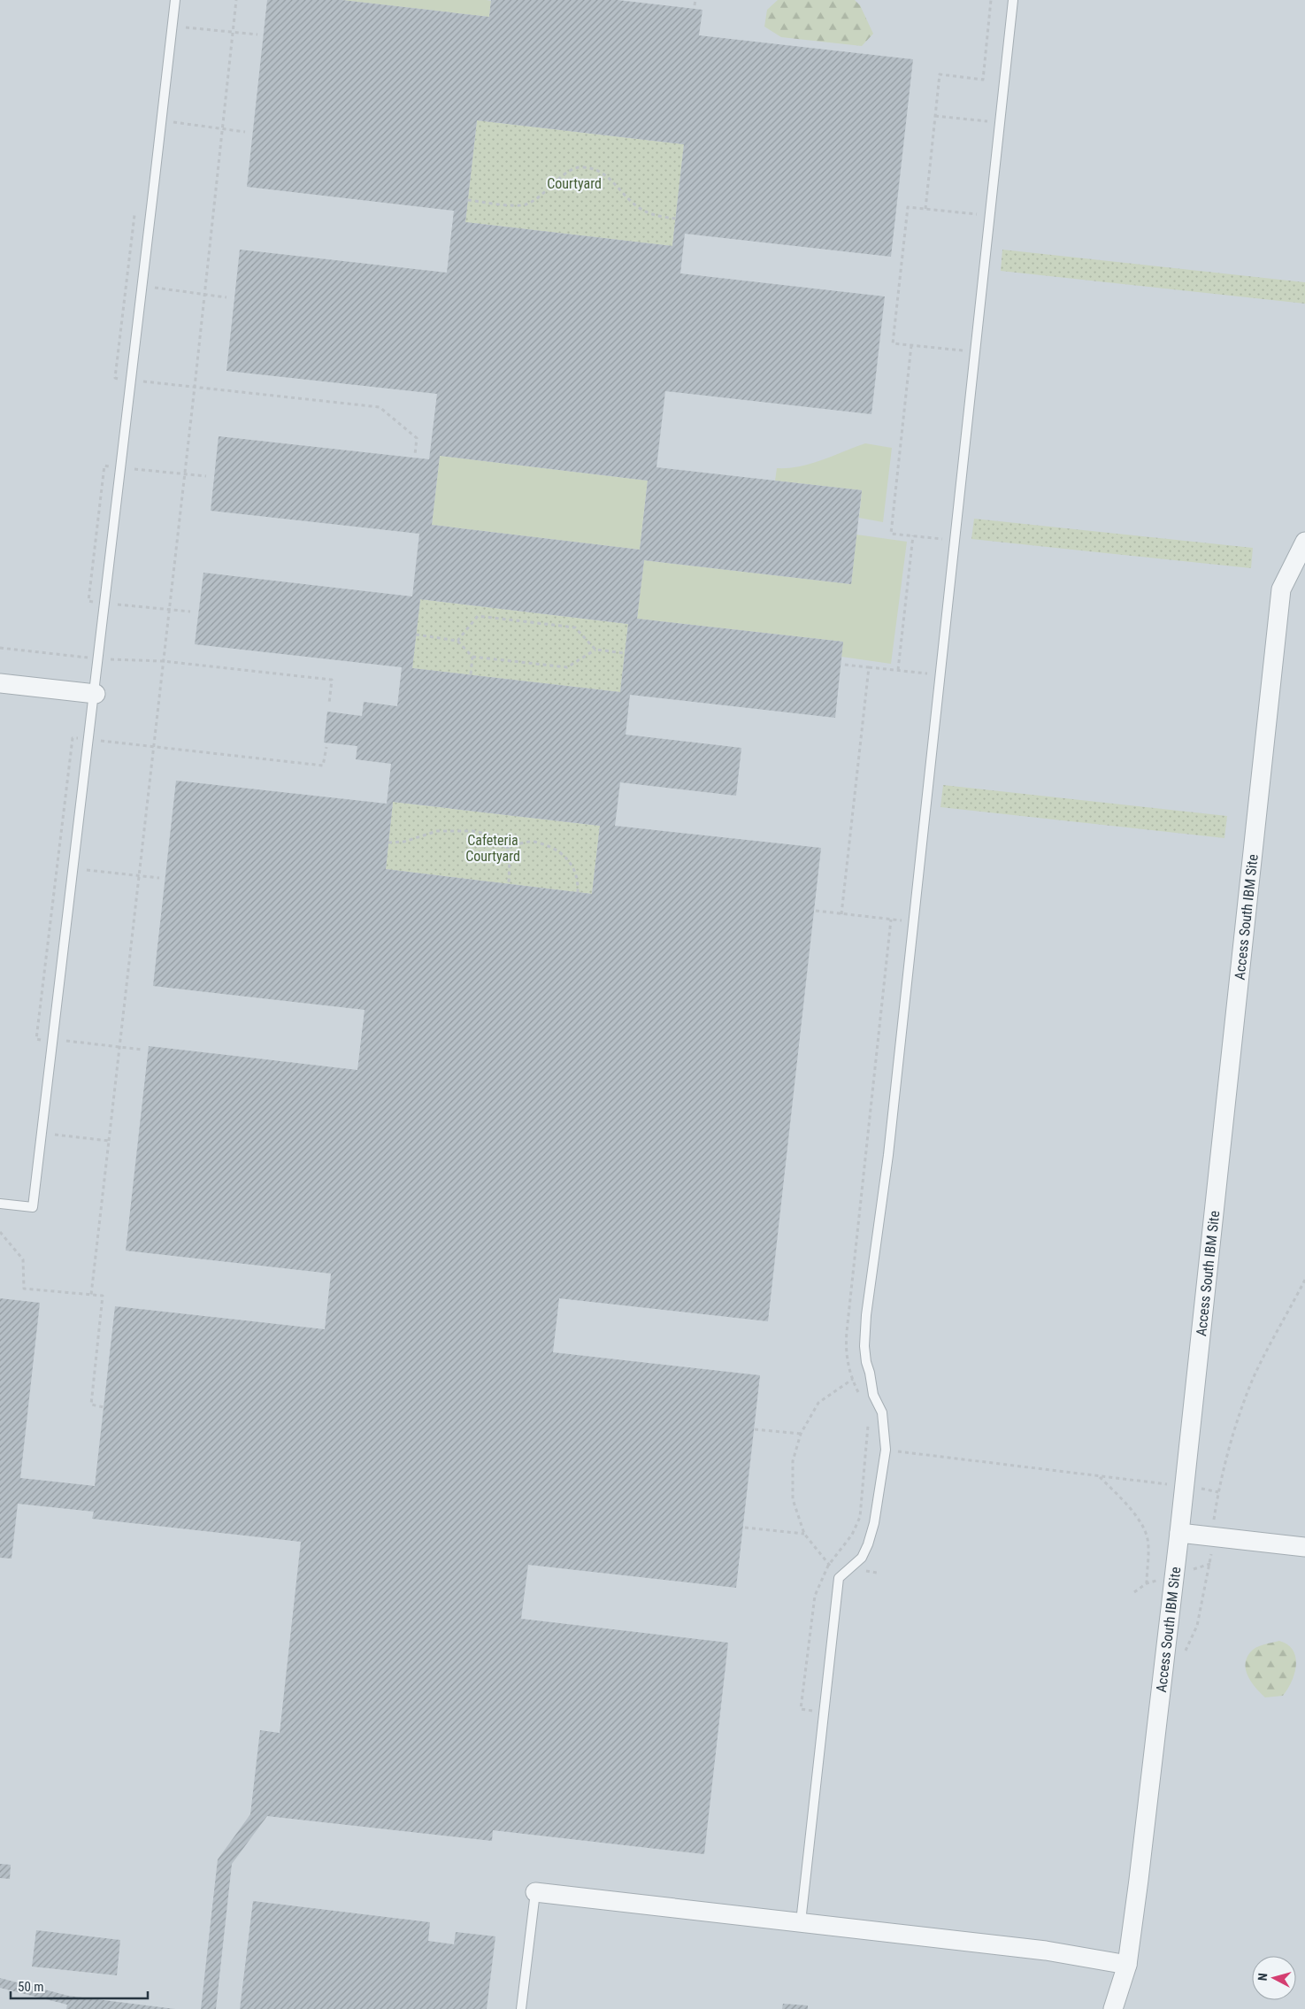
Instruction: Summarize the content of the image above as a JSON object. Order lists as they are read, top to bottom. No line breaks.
{"streets":{"street":["Access South IBM Site"]},"parks":["Courtyard","Cafeteria Courtyard"],"scale_bar":"50 m","north":"left"}
